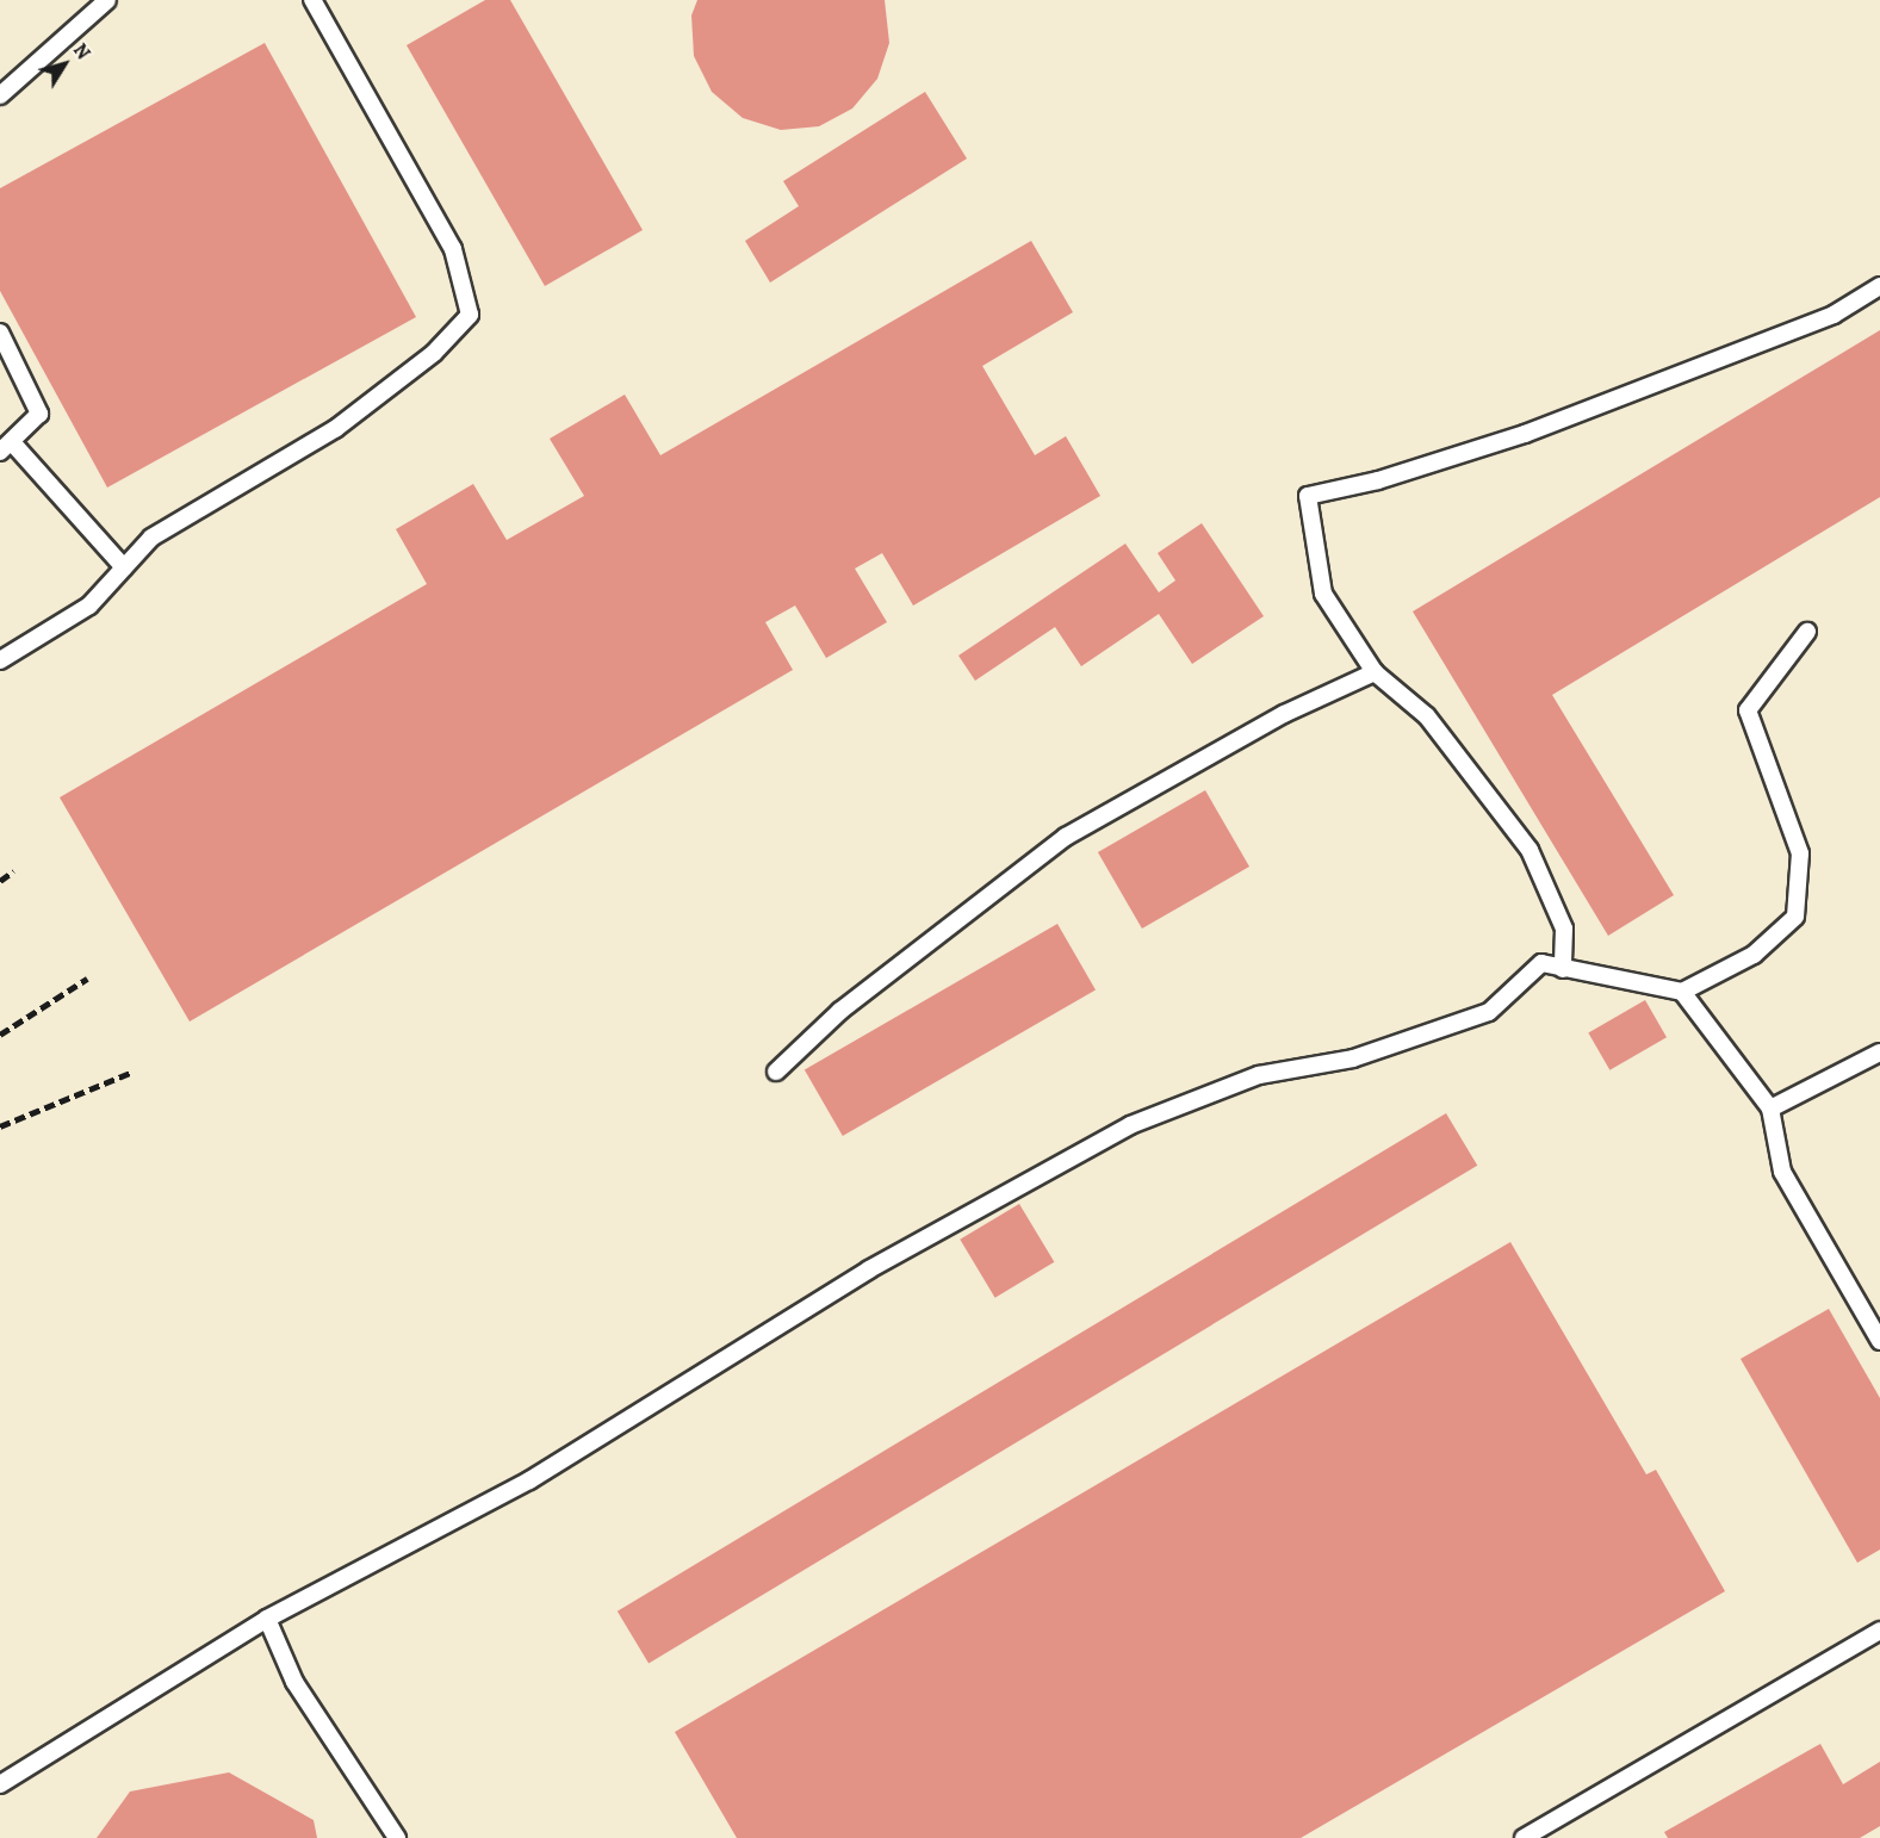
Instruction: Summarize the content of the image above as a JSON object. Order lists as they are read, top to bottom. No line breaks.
{"north":"top right"}
